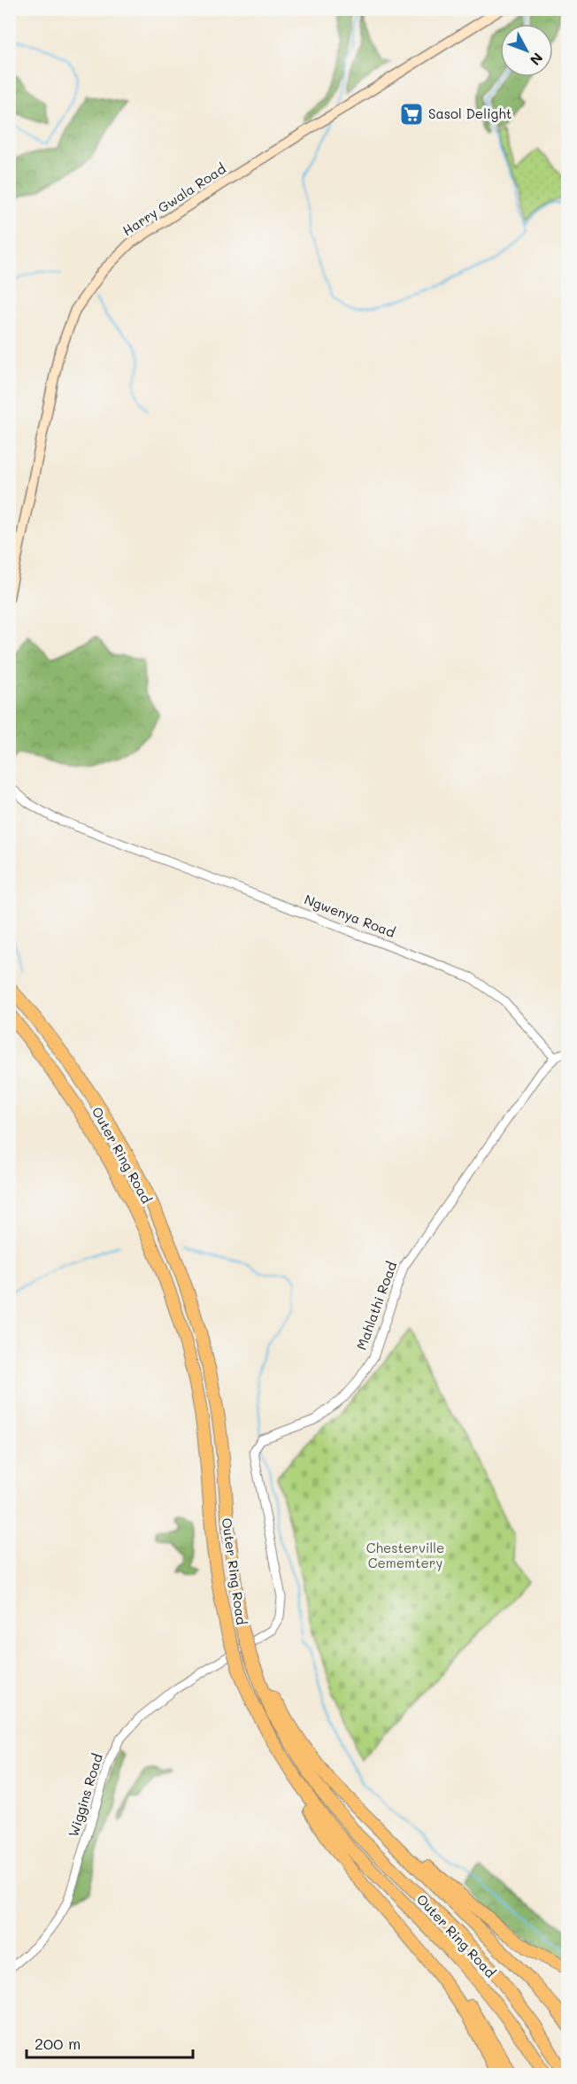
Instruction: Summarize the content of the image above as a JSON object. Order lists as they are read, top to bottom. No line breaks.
{"streets":{"highway":["Outer Ring Road"],"main road":["Harry Gwala Road"],"street":["Ngwenya Road","Mahlathi Road","Wiggins Road"]},"crossings":[["Ngwenya Road","Mahlathi Road"],["Mahlathi Road","Wiggins Road"]],"parks":["Chesterville Cememtery"],"places":{"supermarket":["Sasol Delight"]},"scale_bar":"200 m","north":"bottom right"}
